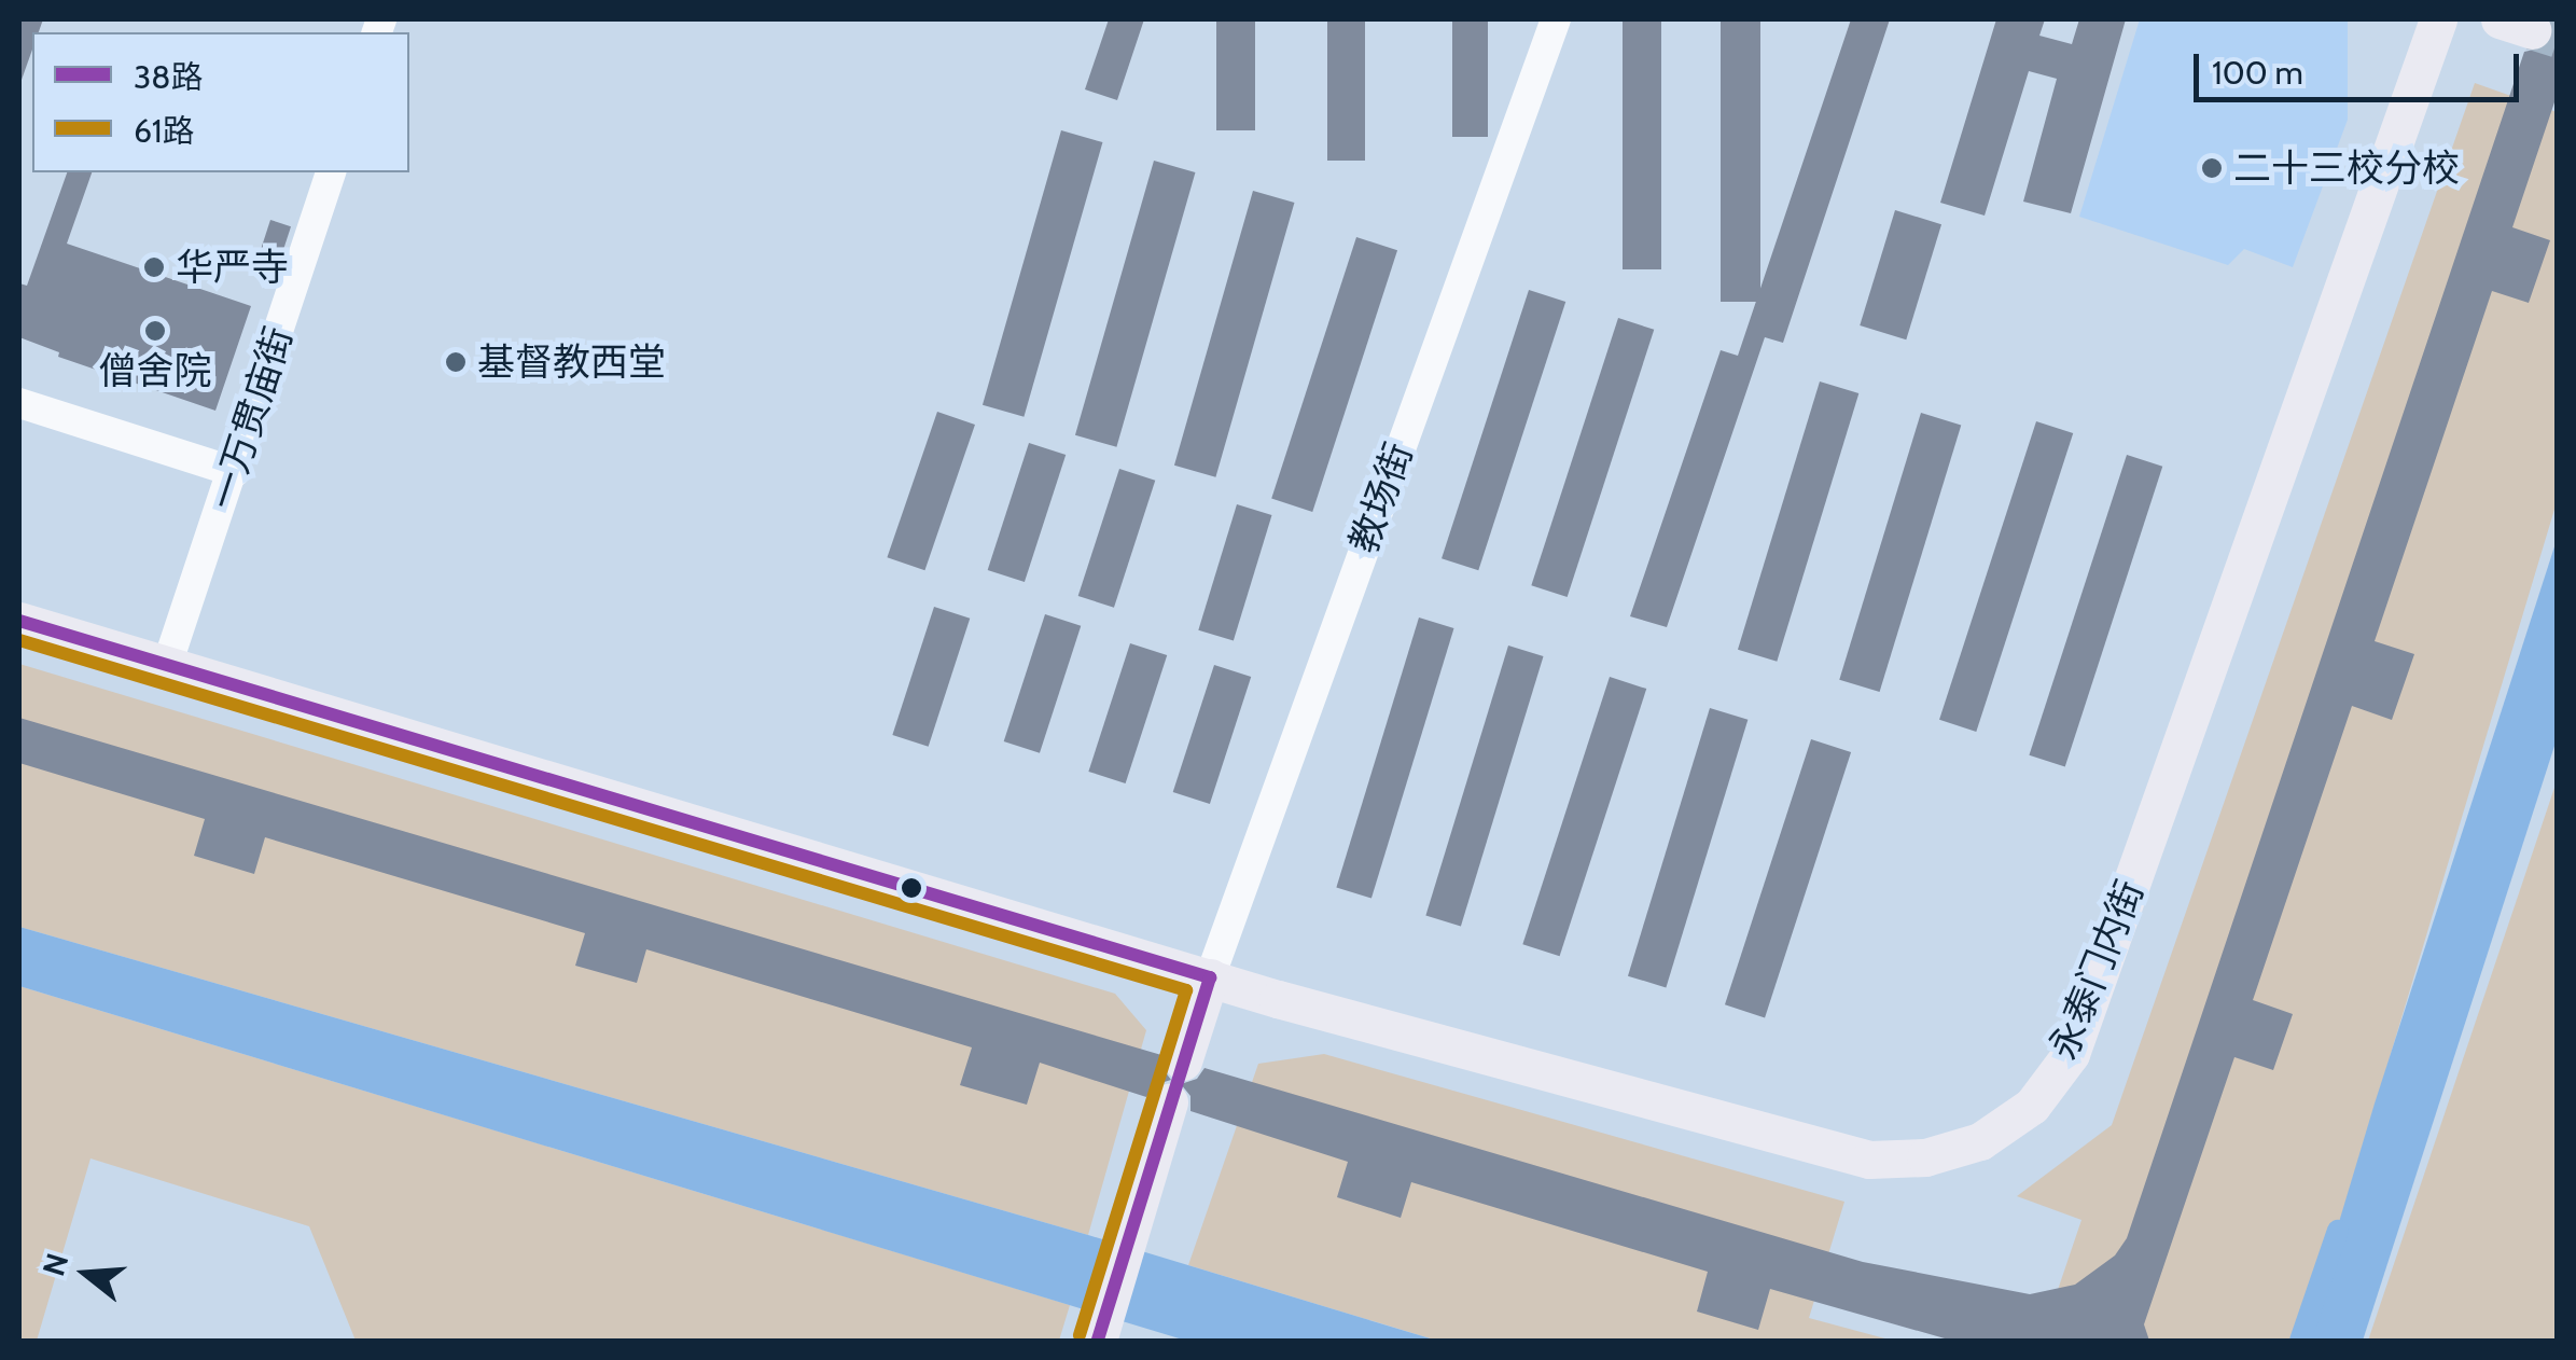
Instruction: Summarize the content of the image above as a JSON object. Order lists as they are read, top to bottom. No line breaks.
{"streets":{"main road":["永泰门内街"],"street":["一万贯庙街","教场街"]},"crossings":[["一万贯庙街","永泰门内街"],["教场街","永泰门内街"]],"places":["二十三校分校","华严寺","僧舍院","基督教西堂"],"lines":["transit line 38路","transit line 61路"],"legend":["38路","61路"],"scale_bar":"100 m","north":"left"}
